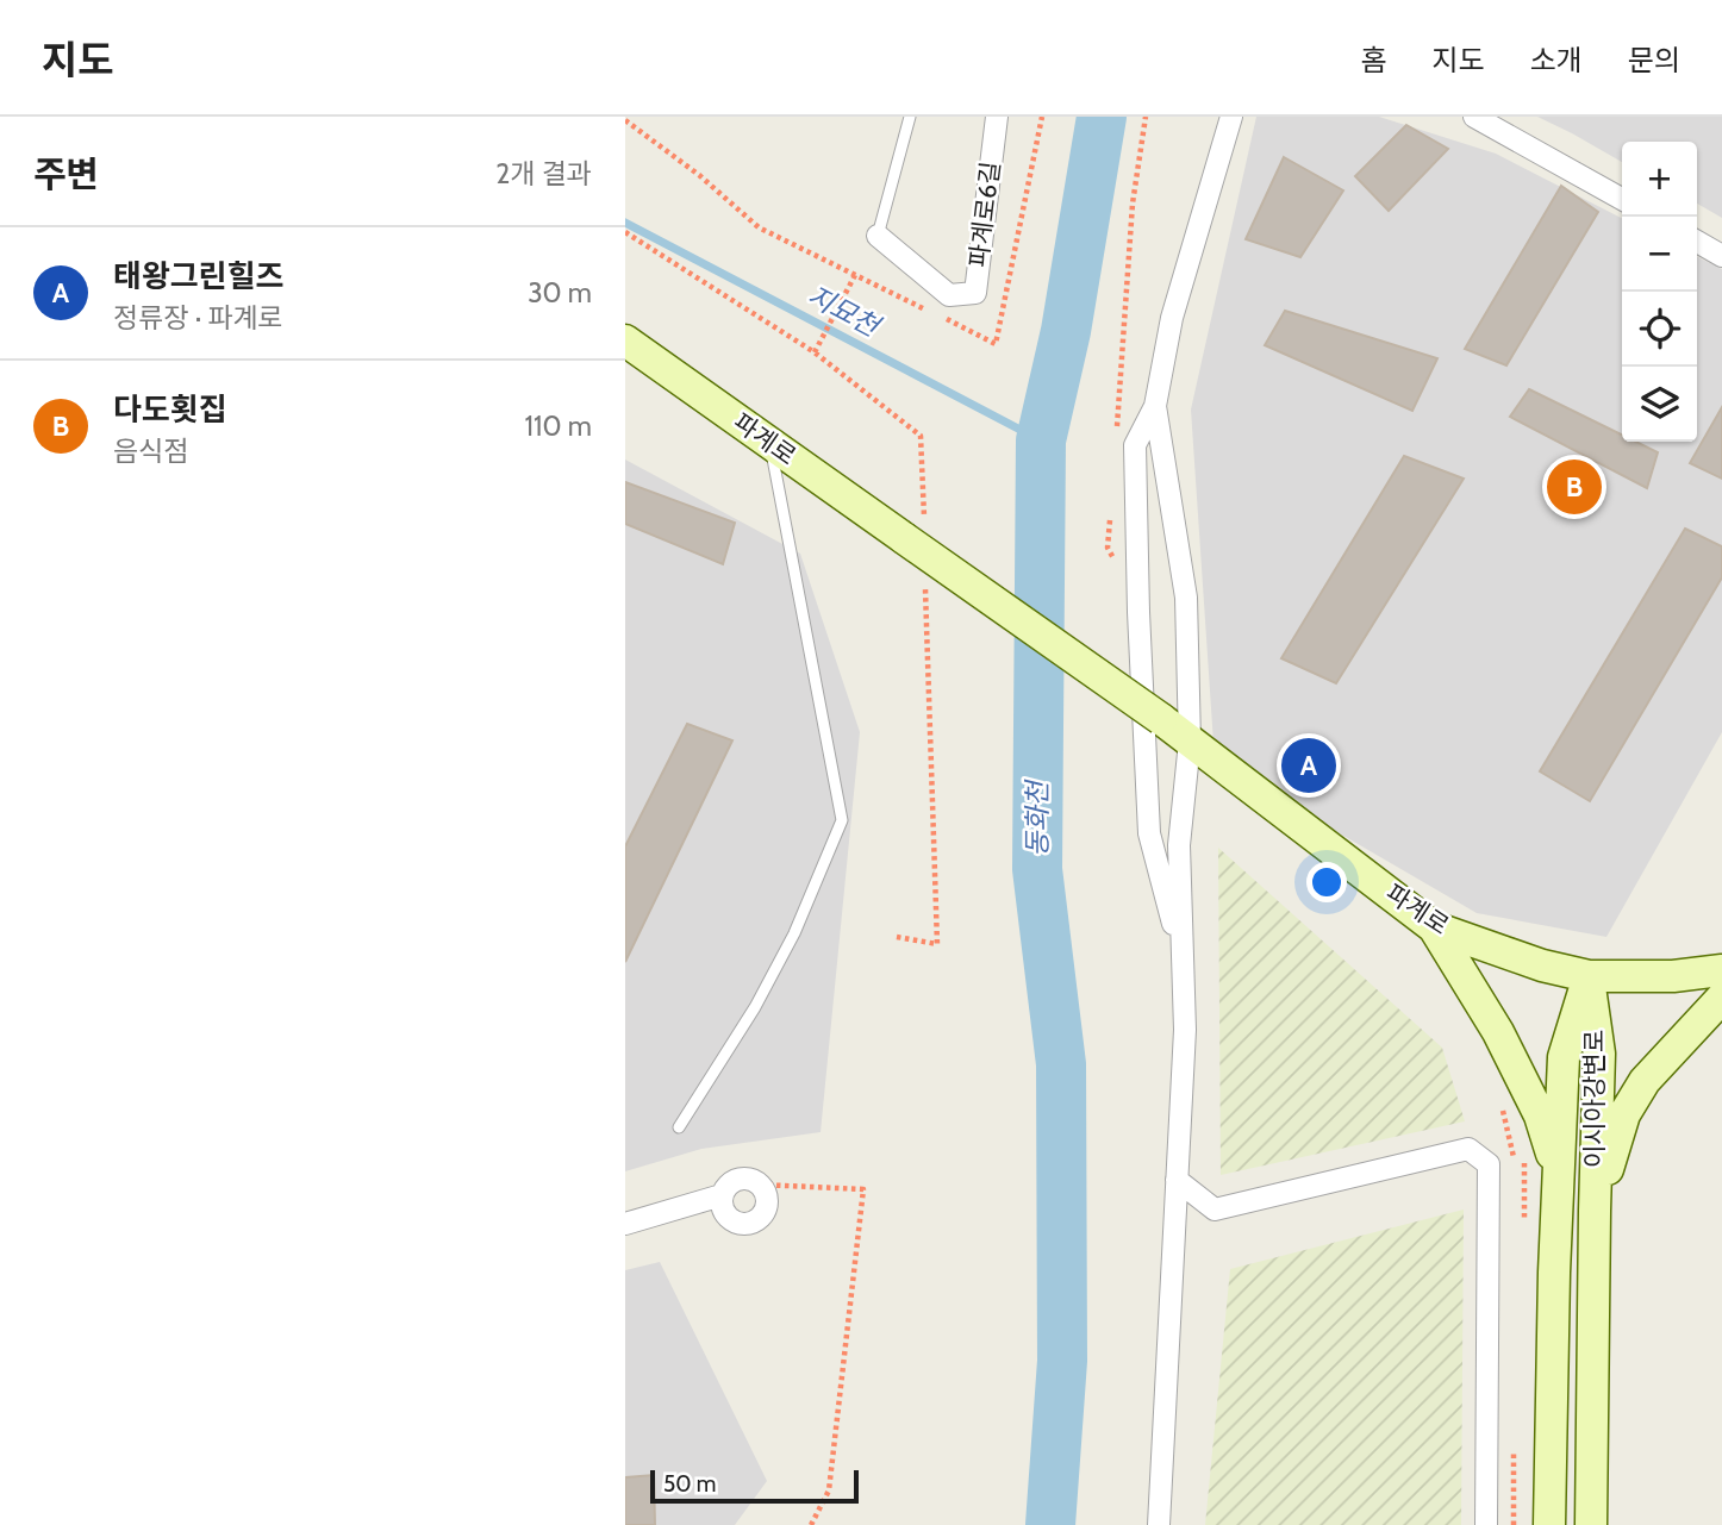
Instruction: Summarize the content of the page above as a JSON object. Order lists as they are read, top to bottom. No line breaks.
{"streets":{"main road":["파계로","이시아강변로"],"street":["파계로6길"]},"crossings":[["파계로","이시아강변로"]],"water":["지묘천","동화천"],"scale_bar":"50 m","page":{"header":"지도","nav":["홈","지도","소개","문의"],"heading":["주변","2개 결과"],"map_buttons":["+","−"],"list":[{"mark":"A","name":"태왕그린힐즈","note":"정류장 · 파계로","value":"30 m"},{"mark":"B","name":"다도횟집","note":"음식점","value":"110 m"}],"pins":["B","A"],"scale":"50 m"}}
